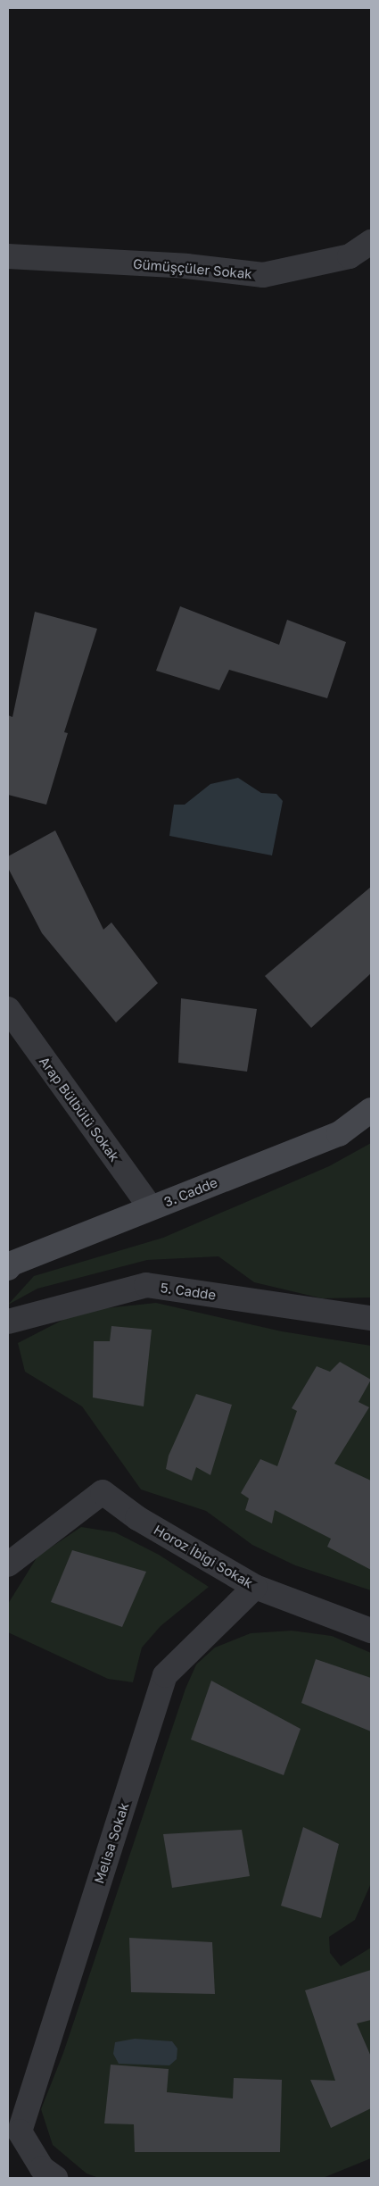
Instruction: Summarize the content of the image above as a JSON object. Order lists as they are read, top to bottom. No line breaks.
{"streets":{"main road":["3. Cadde"],"street":["Gümüşçüler Sokak","Arap Bülbülü Sokak","5. Cadde","Horoz İbiği Sokak","Melisa Sokak"]},"crossings":[["Arap Bülbülü Sokak","3. Cadde"],["Horoz İbiği Sokak","Melisa Sokak"]]}
